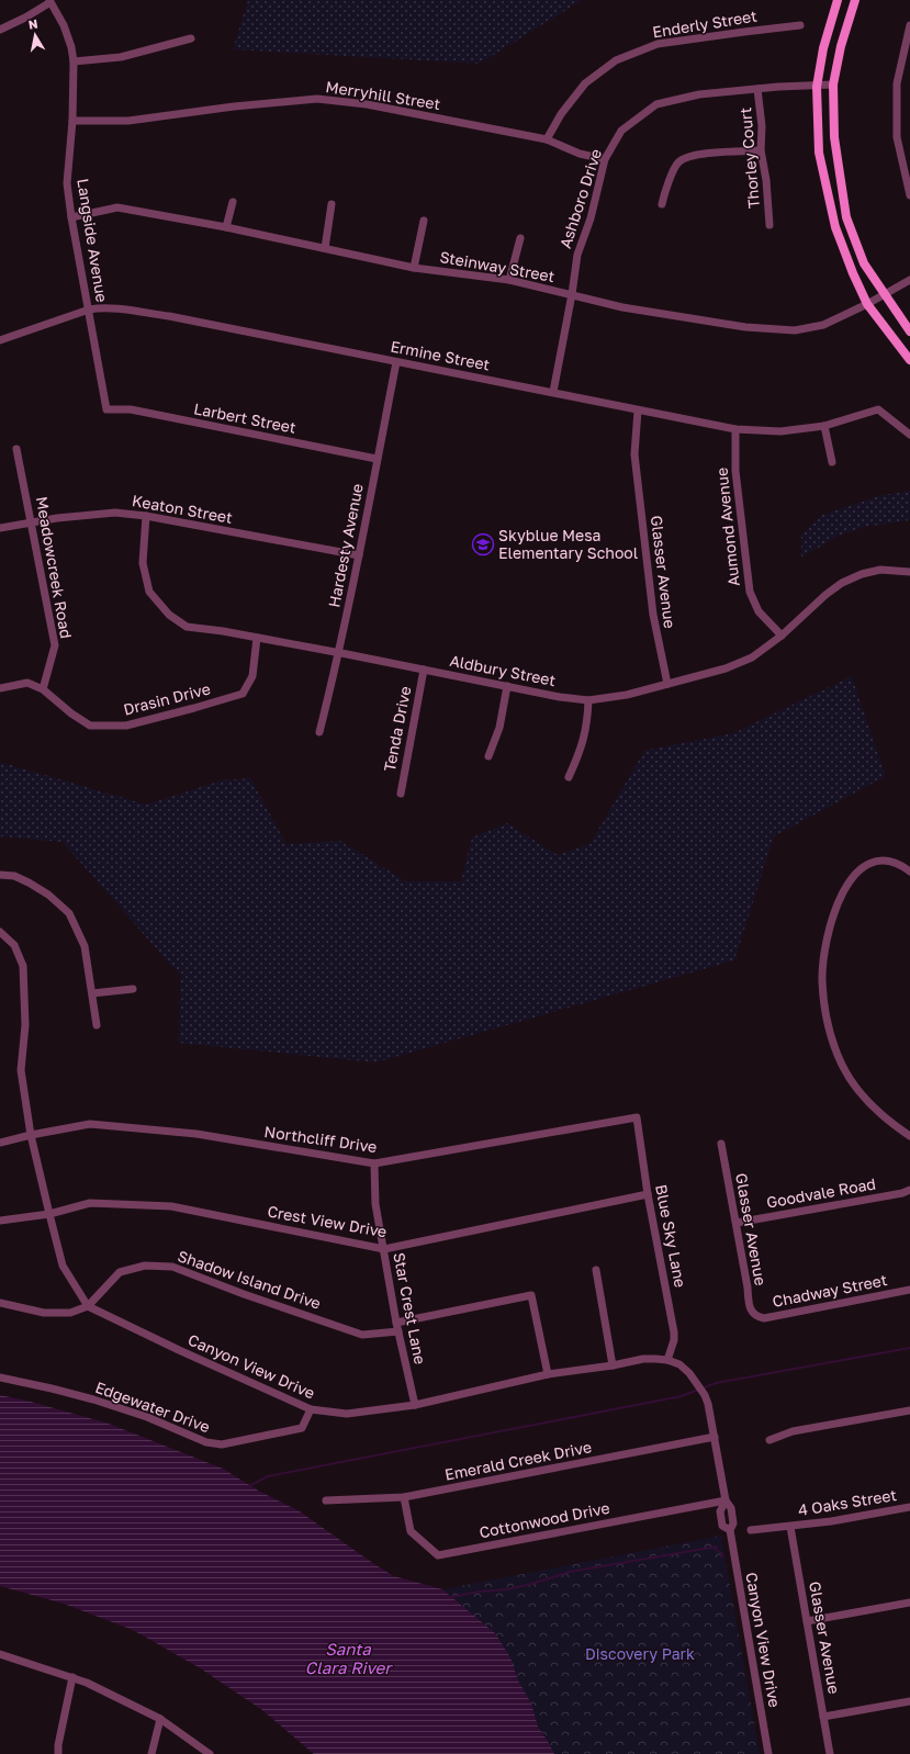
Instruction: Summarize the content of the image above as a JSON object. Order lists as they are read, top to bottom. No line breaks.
{"streets":{"street":["Enderly Street","Merryhill Street","Thorley Court","Ashboro Drive","Langside Avenue","Steinway Street","Ermine Street","Larbert Street","Keaton Street","Aumond Avenue","Hardesty Avenue","Meadowcreek Road","Glasser Avenue","Aldbury Street","Drasin Drive","Tenda Drive","Northcliff Drive","Goodvale Road","Crest View Drive","Blue Sky Lane","Shadow Island Drive","Chadway Street","Star Crest Lane","Canyon View Drive","Edgewater Drive","Emerald Creek Drive","4 Oaks Street","Cottonwood Drive"]},"crossings":[["Enderly Street","Merryhill Street"],["Merryhill Street","Ashboro Drive"],["Merryhill Street","Langside Avenue"],["Thorley Court","Ashboro Drive"],["Ashboro Drive","Steinway Street"],["Ashboro Drive","Ermine Street"],["Langside Avenue","Steinway Street"],["Langside Avenue","Ermine Street"],["Langside Avenue","Larbert Street"],["Ermine Street","Aumond Avenue"],["Ermine Street","Hardesty Avenue"],["Ermine Street","Glasser Avenue"],["Larbert Street","Hardesty Avenue"],["Keaton Street","Hardesty Avenue"],["Keaton Street","Meadowcreek Road"],["Keaton Street","Aldbury Street"],["Aumond Avenue","Aldbury Street"],["Hardesty Avenue","Aldbury Street"],["Meadowcreek Road","Drasin Drive"],["Glasser Avenue","Aldbury Street"],["Glasser Avenue","Goodvale Road"],["Glasser Avenue","Chadway Street"],["Glasser Avenue","4 Oaks Street"],["Aldbury Street","Drasin Drive"],["Aldbury Street","Tenda Drive"],["Northcliff Drive","Blue Sky Lane"],["Northcliff Drive","Star Crest Lane"],["Crest View Drive","Blue Sky Lane"],["Crest View Drive","Star Crest Lane"],["Blue Sky Lane","Canyon View Drive"],["Shadow Island Drive","Star Crest Lane"],["Shadow Island Drive","Canyon View Drive"],["Star Crest Lane","Canyon View Drive"],["Canyon View Drive","Edgewater Drive"],["Canyon View Drive","Emerald Creek Drive"],["Canyon View Drive","Cottonwood Drive"],["Emerald Creek Drive","Cottonwood Drive"]],"water":["Santa Clara River"],"parks":["Discovery Park"],"places":{"school or university":["Skyblue Mesa Elementary School"]},"north":"top"}
